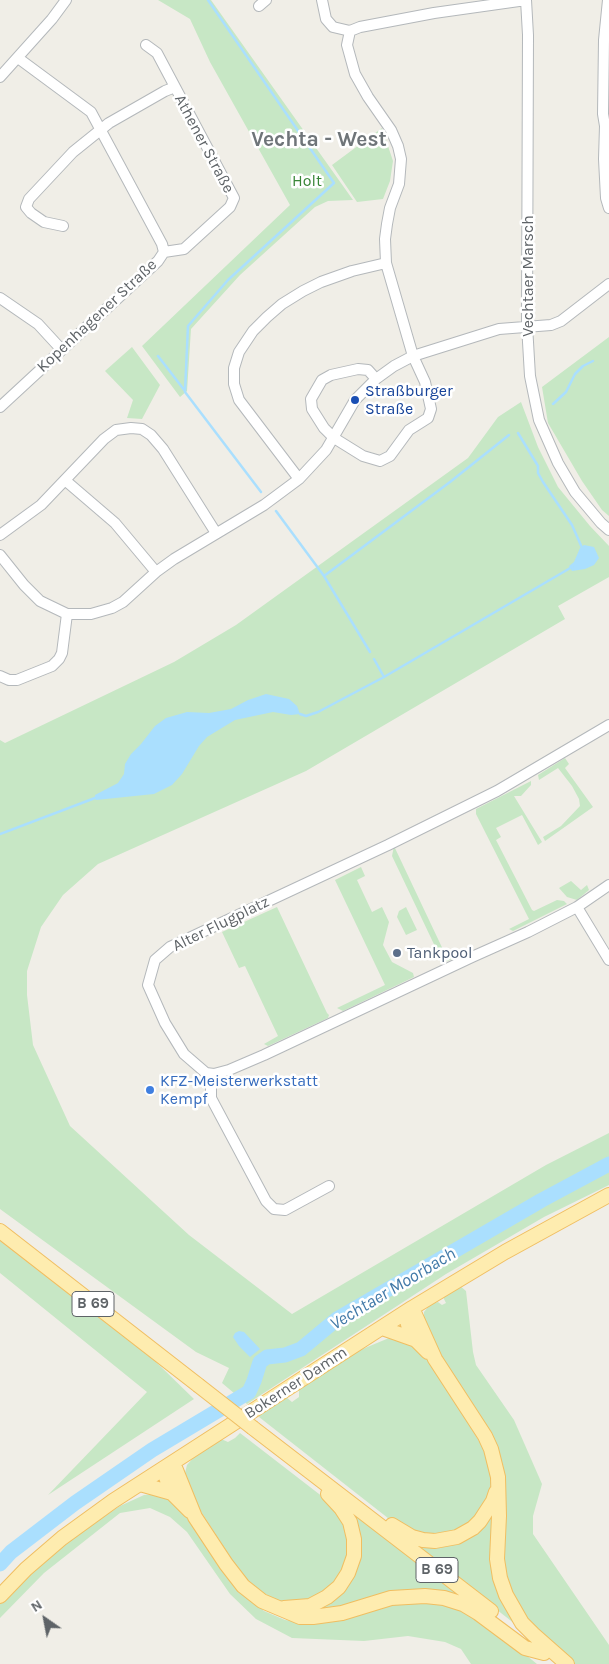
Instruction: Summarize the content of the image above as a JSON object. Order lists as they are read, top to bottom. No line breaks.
{"streets":{"main road":["B 69","Bokerner Damm"],"street":["Athener Straße","Vechtaer Marsch","Kopenhagener Straße","Alter Flugplatz"]},"crossings":[["Athener Straße","Kopenhagener Straße"]],"districts":["Vechta - West"],"water":["Vechtaer Moorbach"],"parks":["Holt"],"places":["Straßburger Straße","Tankpool","KFZ-Meisterwerkstatt Kempf"],"north":"top left"}
